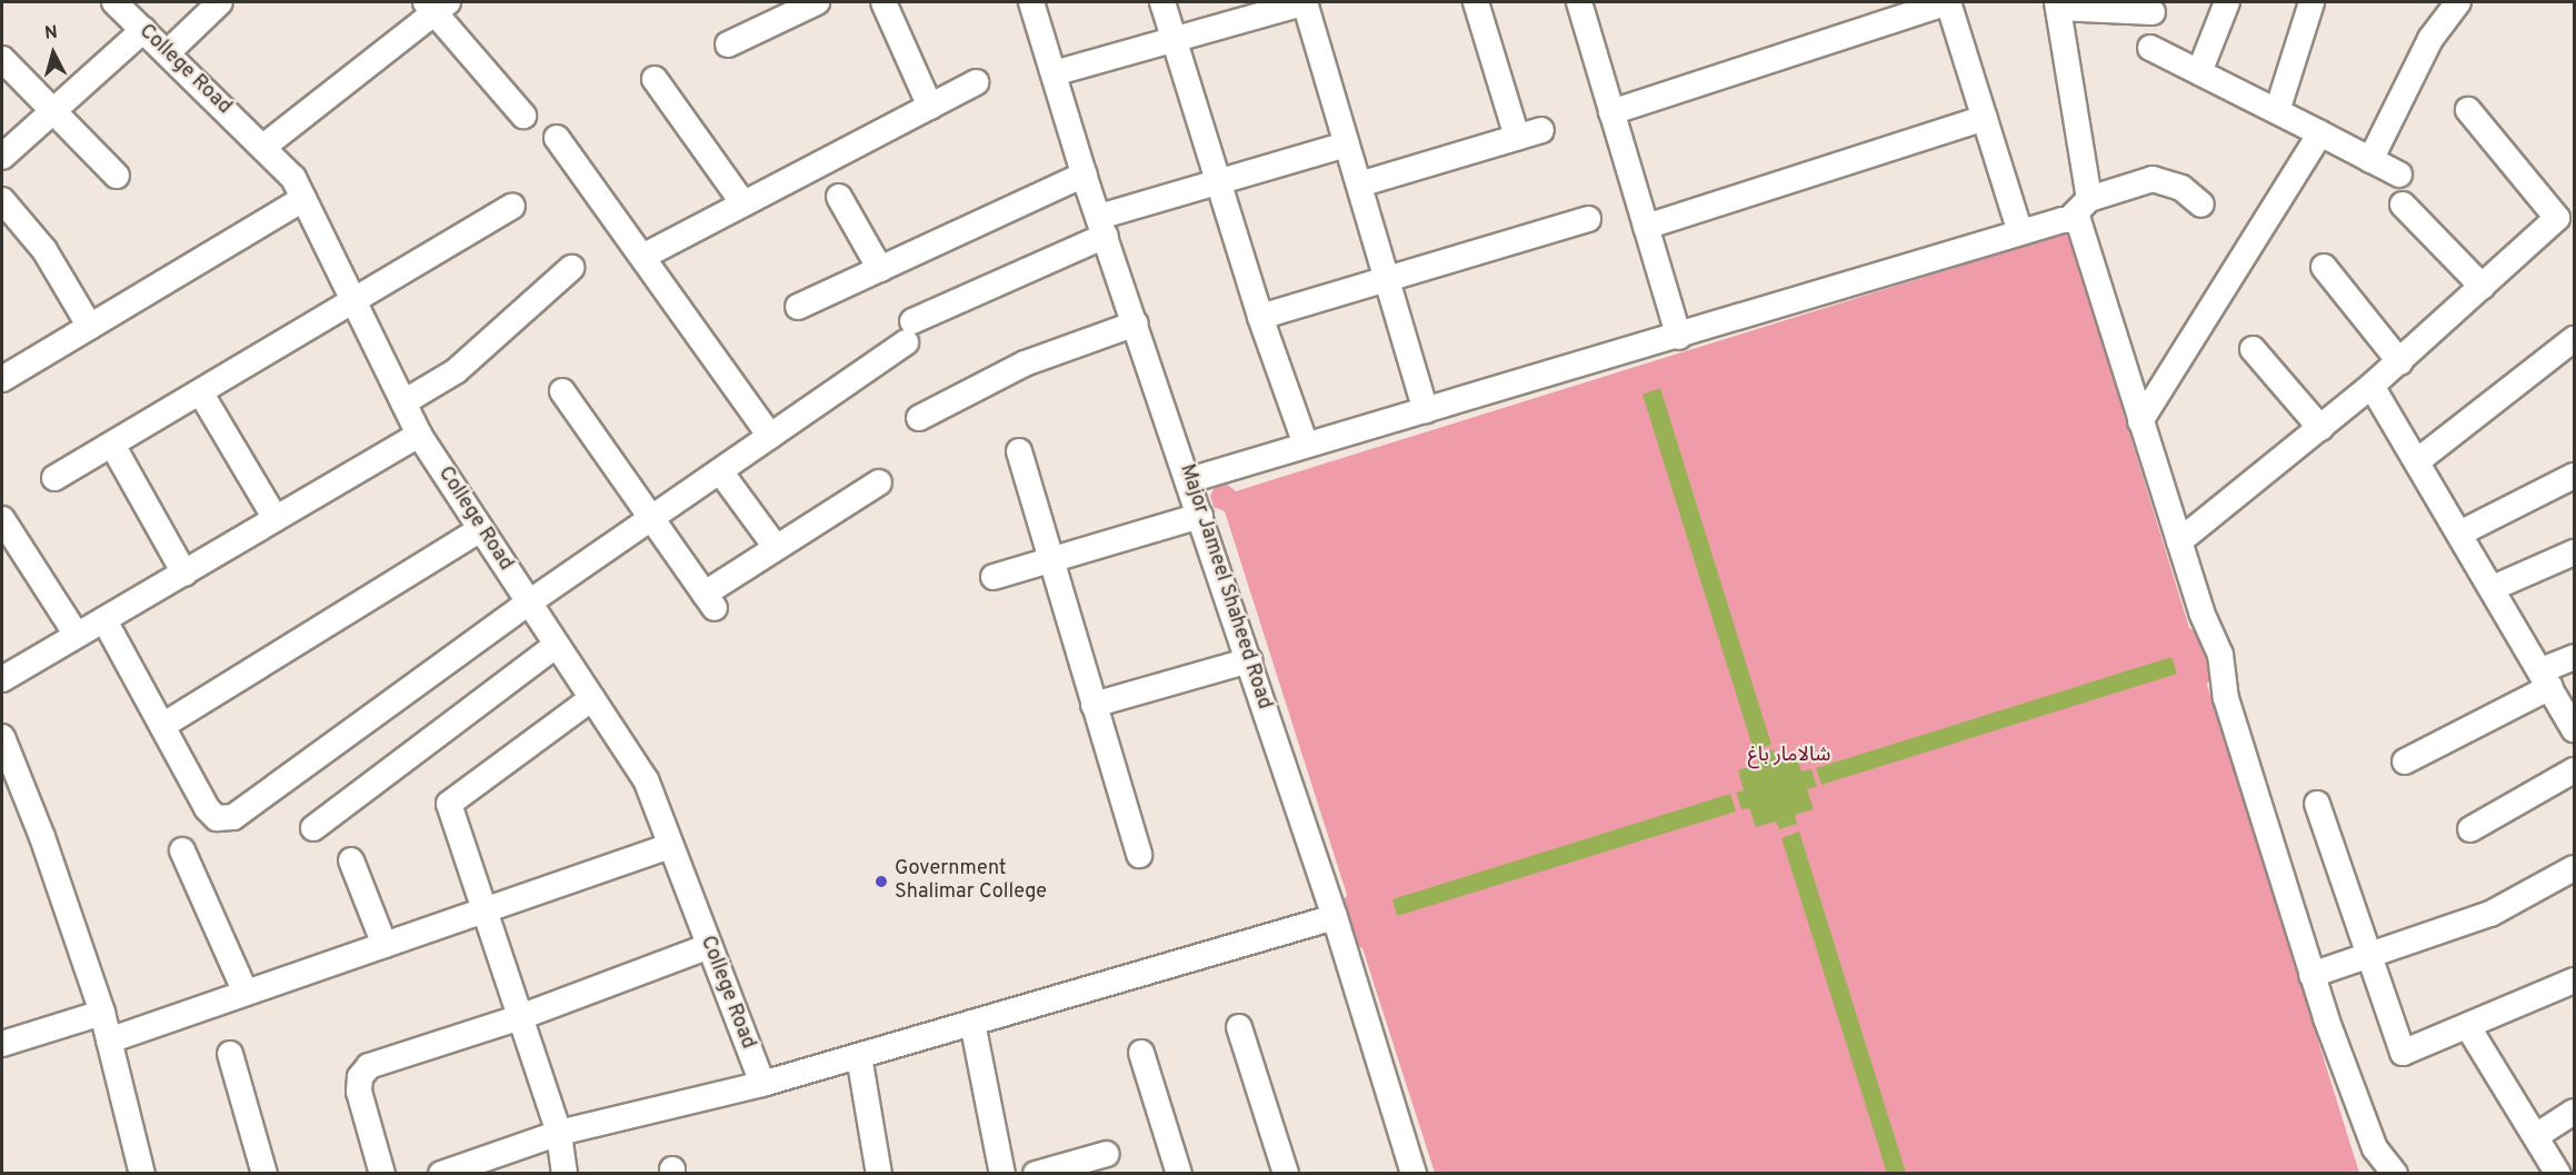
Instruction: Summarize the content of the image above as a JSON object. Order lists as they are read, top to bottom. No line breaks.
{"streets":{"street":["College Road","Major Jameel Shaheed Road"]},"parks":["شالامار باغ"],"places":["Government Shalimar College"],"north":"top"}
